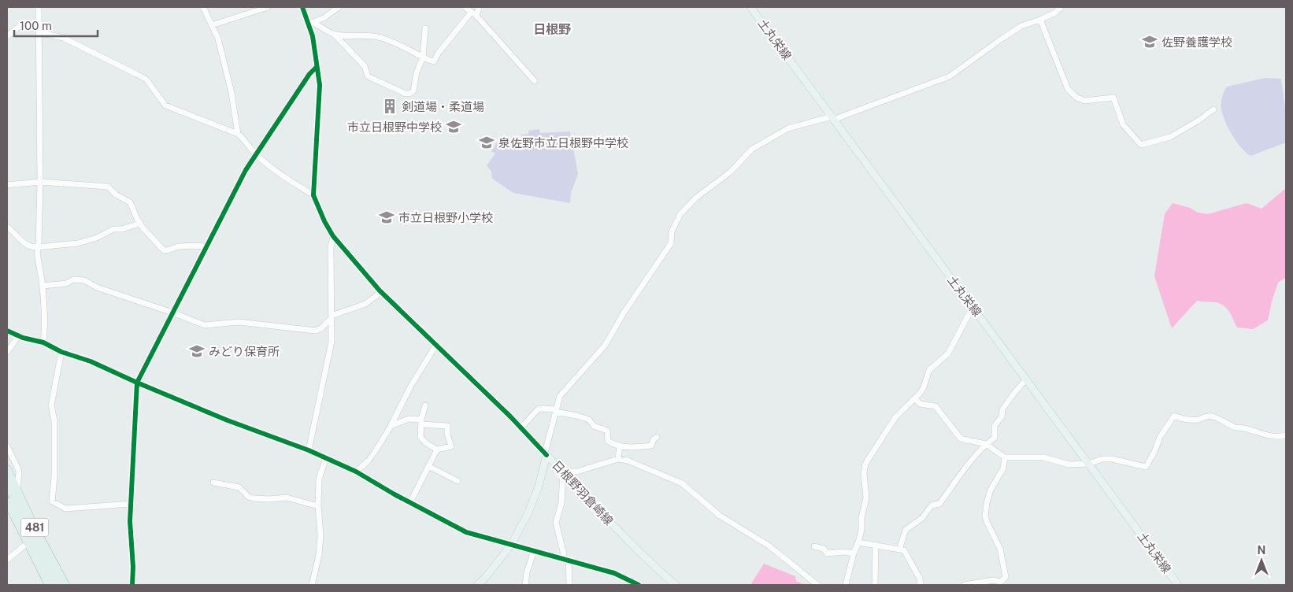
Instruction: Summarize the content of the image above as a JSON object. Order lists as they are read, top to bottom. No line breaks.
{"streets":{"highway":["481"],"main road":["土丸栄線","日根野羽倉崎線"]},"districts":["日根野"],"places":{"school or university":["佐野養護学校","市立日根野中学校","泉佐野市立日根野中学校","市立日根野小学校","みどり保育所"],"building":["剣道場・柔道場"]},"scale_bar":"100 m","north":"top"}
